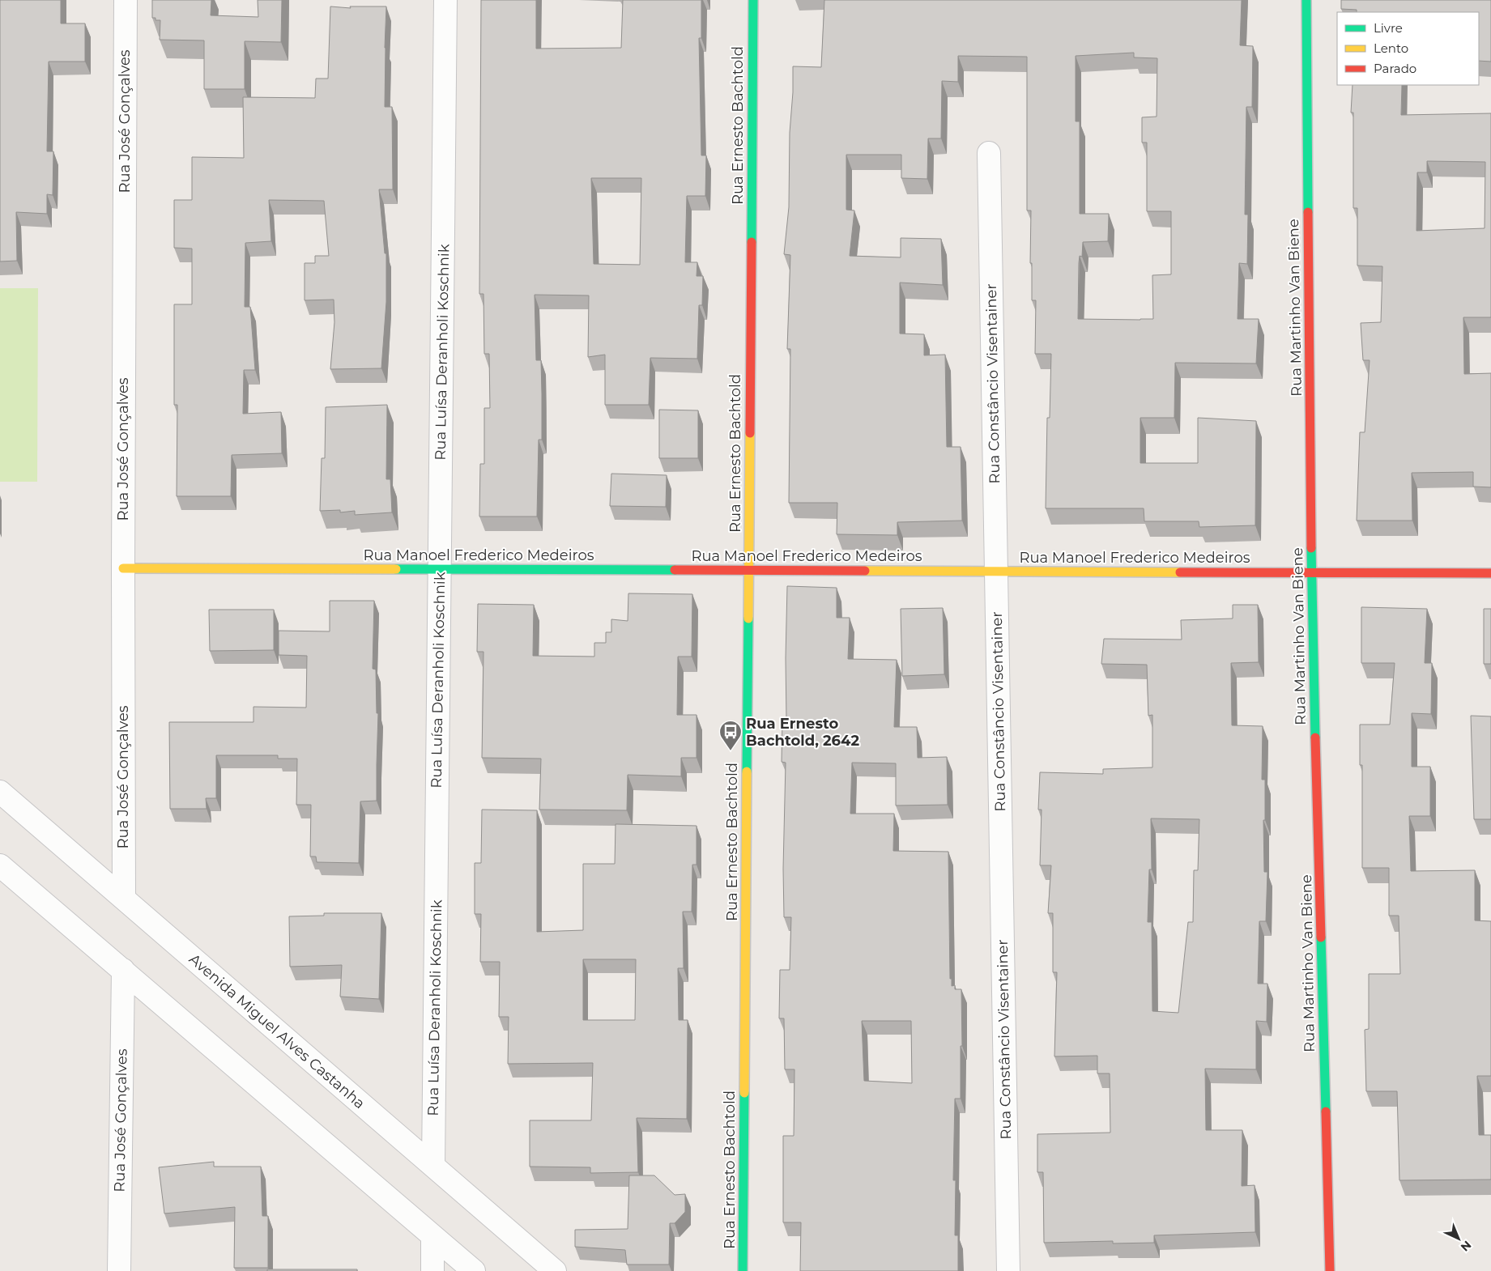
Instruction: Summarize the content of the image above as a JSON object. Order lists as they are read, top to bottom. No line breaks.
{"streets":{"street":["Rua José Gonçalves","Rua Ernesto Bachtold","Rua Martinho Van Biene","Rua Luísa Deranholi Koschnik","Rua Constâncio Visentainer","Rua Manoel Frederico Medeiros","Avenida Miguel Alves Castanha"]},"crossings":[["Rua José Gonçalves","Rua Manoel Frederico Medeiros"],["Rua José Gonçalves","Avenida Miguel Alves Castanha"],["Rua Ernesto Bachtold","Rua Manoel Frederico Medeiros"],["Rua Martinho Van Biene","Rua Manoel Frederico Medeiros"],["Rua Luísa Deranholi Koschnik","Rua Manoel Frederico Medeiros"],["Rua Luísa Deranholi Koschnik","Avenida Miguel Alves Castanha"],["Rua Constâncio Visentainer","Rua Manoel Frederico Medeiros"]],"places":{"bus stop":["Rua Ernesto Bachtold, 2642"]},"legend":["Livre","Lento","Parado"],"north":"bottom right"}
